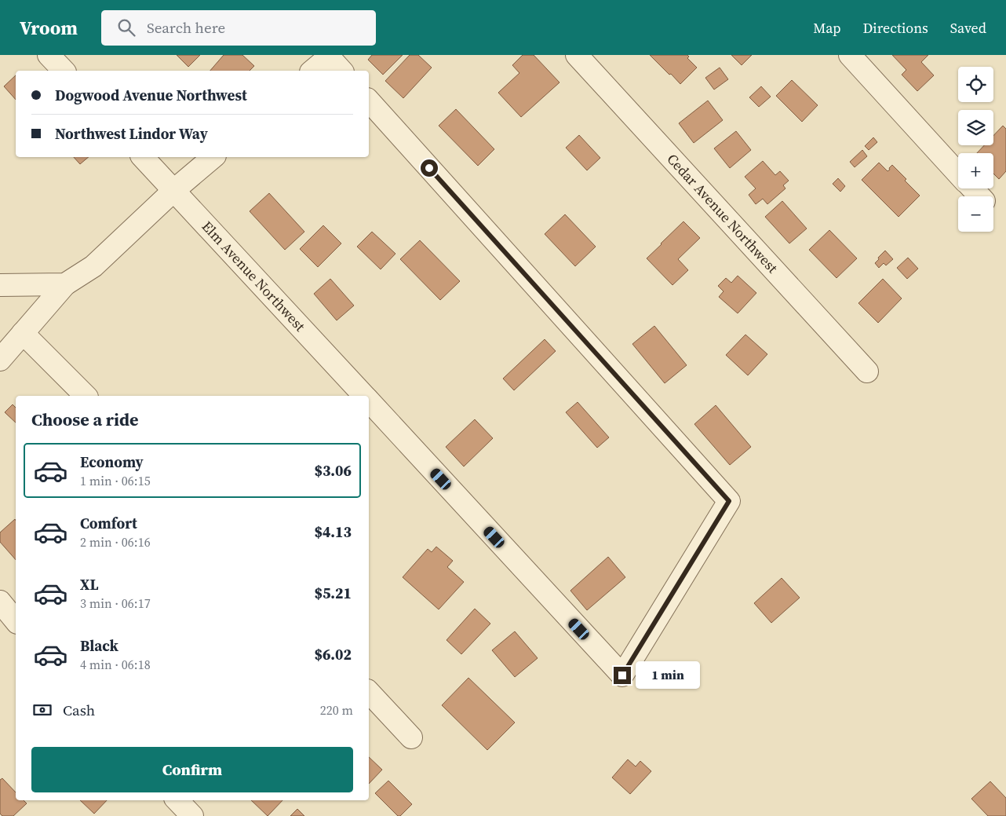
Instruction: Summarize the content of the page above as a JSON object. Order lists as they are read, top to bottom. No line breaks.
{"streets":{"street":["Cedar Avenue Northwest","Elm Avenue Northwest"]},"page":{"header":"Vroom","search":"Search here","nav":["Map","Directions","Saved"],"map_buttons":["+","−"],"banner":["Dogwood Avenue Northwest","Northwest Lindor Way"],"heading":"Choose a ride","list":[{"name":"Economy","note":"1 min · 06:15","value":"$3.06"},{"name":"Comfort","note":"2 min · 06:16","value":"$4.13"},{"name":"XL","note":"3 min · 06:17","value":"$5.21"},{"name":"Black","note":"4 min · 06:18","value":"$6.02"}],"bubble":"1 min","pay":["Cash","220 m"],"buttons":"Confirm"}}
